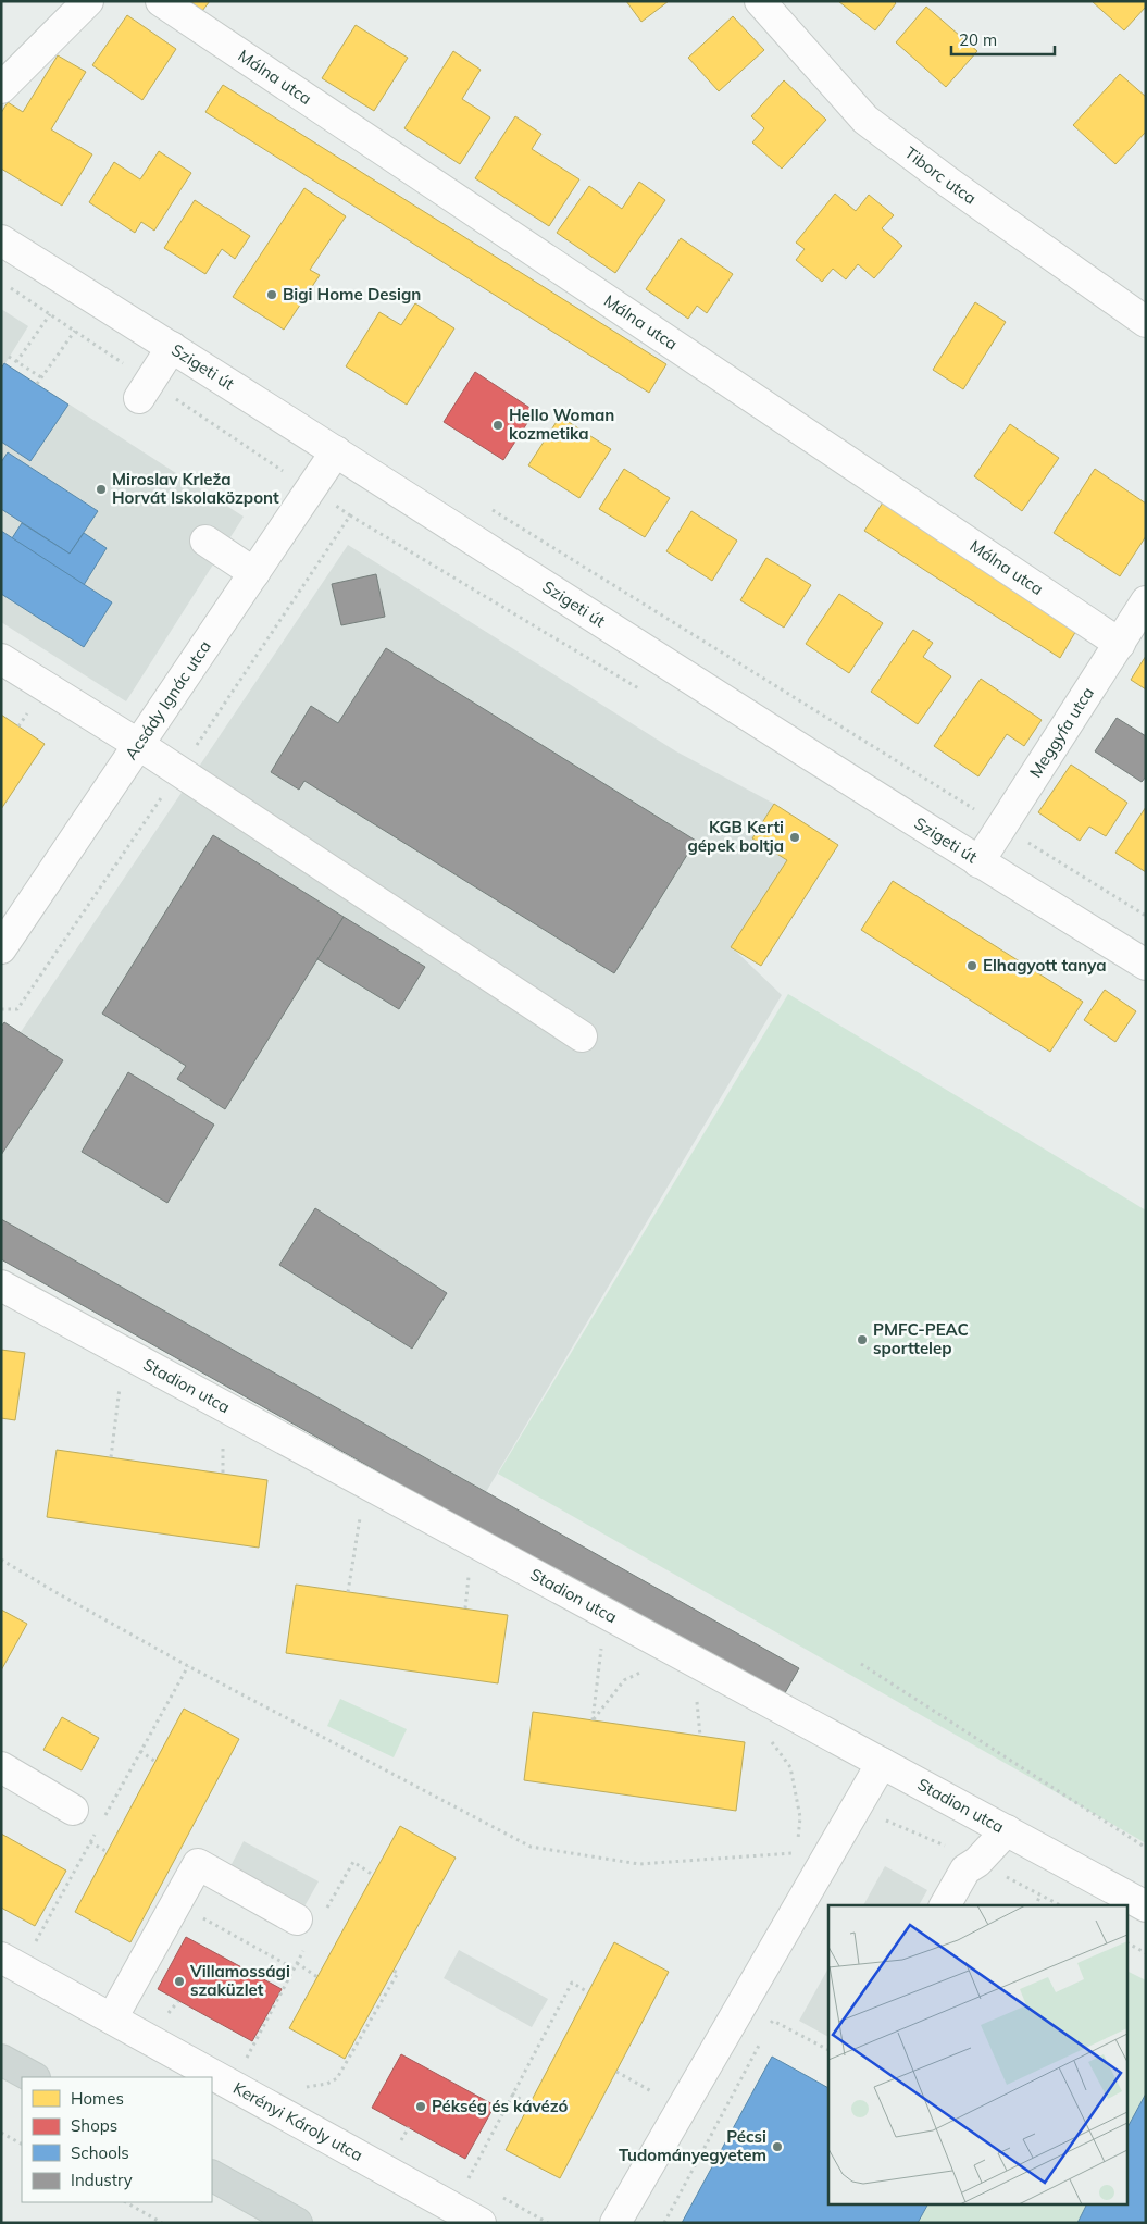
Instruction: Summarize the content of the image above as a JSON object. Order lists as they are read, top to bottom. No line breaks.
{"streets":{"street":["Málna utca","Tiborc utca","Szigeti út","Acsády Ignác utca","Meggyfa utca","Stadion utca","Kerényi Károly utca"]},"crossings":[["Málna utca","Meggyfa utca"],["Szigeti út","Acsády Ignác utca"],["Szigeti út","Meggyfa utca"]],"places":["Bigi Home Design","Hello Woman kozmetika","Miroslav Krleža Horvát Iskolaközpont","KGB Kerti gépek boltja","Elhagyott tanya","PMFC-PEAC sporttelep","Villamossági szaküzlet","Pékség és kávézó","Pécsi Tudományegyetem"],"legend":["Homes","Shops","Schools","Industry"],"scale_bar":"20 m"}
